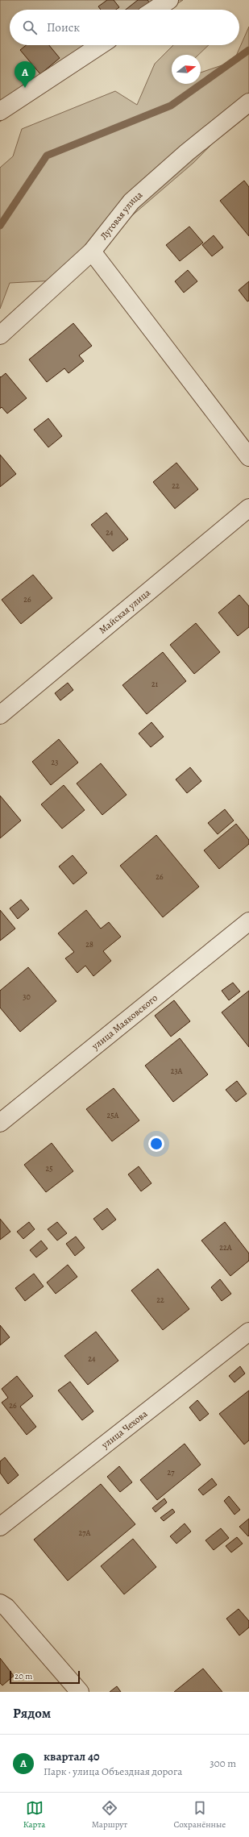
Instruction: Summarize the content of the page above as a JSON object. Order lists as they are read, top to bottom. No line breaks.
{"streets":{"street":["Луговая улица","Майская улица","улица Маяковского","улица Чехова"]},"house_numbers":["22","24","26","21","23","26","28","30","23А","25А","25","22А","22","24","26","27","27А"],"scale_bar":"20 m","north":"right","page":{"search":"Поиск","pins":"A","scale":"20 m","heading":"Рядом","list":[{"mark":"A","name":"квартал 40","note":"Парк · улица Объездная дорога","value":"300 m"}],"nav":["Карта","Маршрут","Сохранённые"]}}
